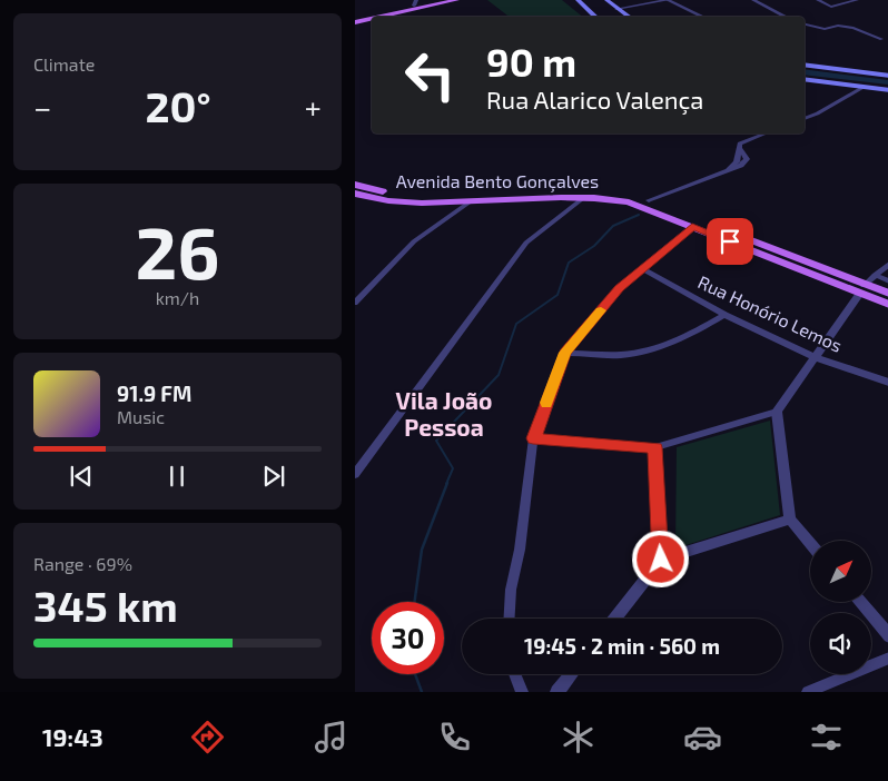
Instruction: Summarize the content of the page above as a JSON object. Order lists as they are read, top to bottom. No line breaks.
{"streets":{"main road":["Avenida Bento Gonçalves"],"street":["Rua Honório Lemos"]},"districts":["Vila João Pessoa"],"north":"top right","page":{"tile":["Climate",["26","km/h"],["Range · 69%","345 km"]],"turn":["90 m","Rua Alarico Valença"],"heat":["−","20°","+"],"song":["91.9 FM","Music"],"limit":"30","trip":"19:45 · 2 min · 560 m","tabs":"19:43"}}
